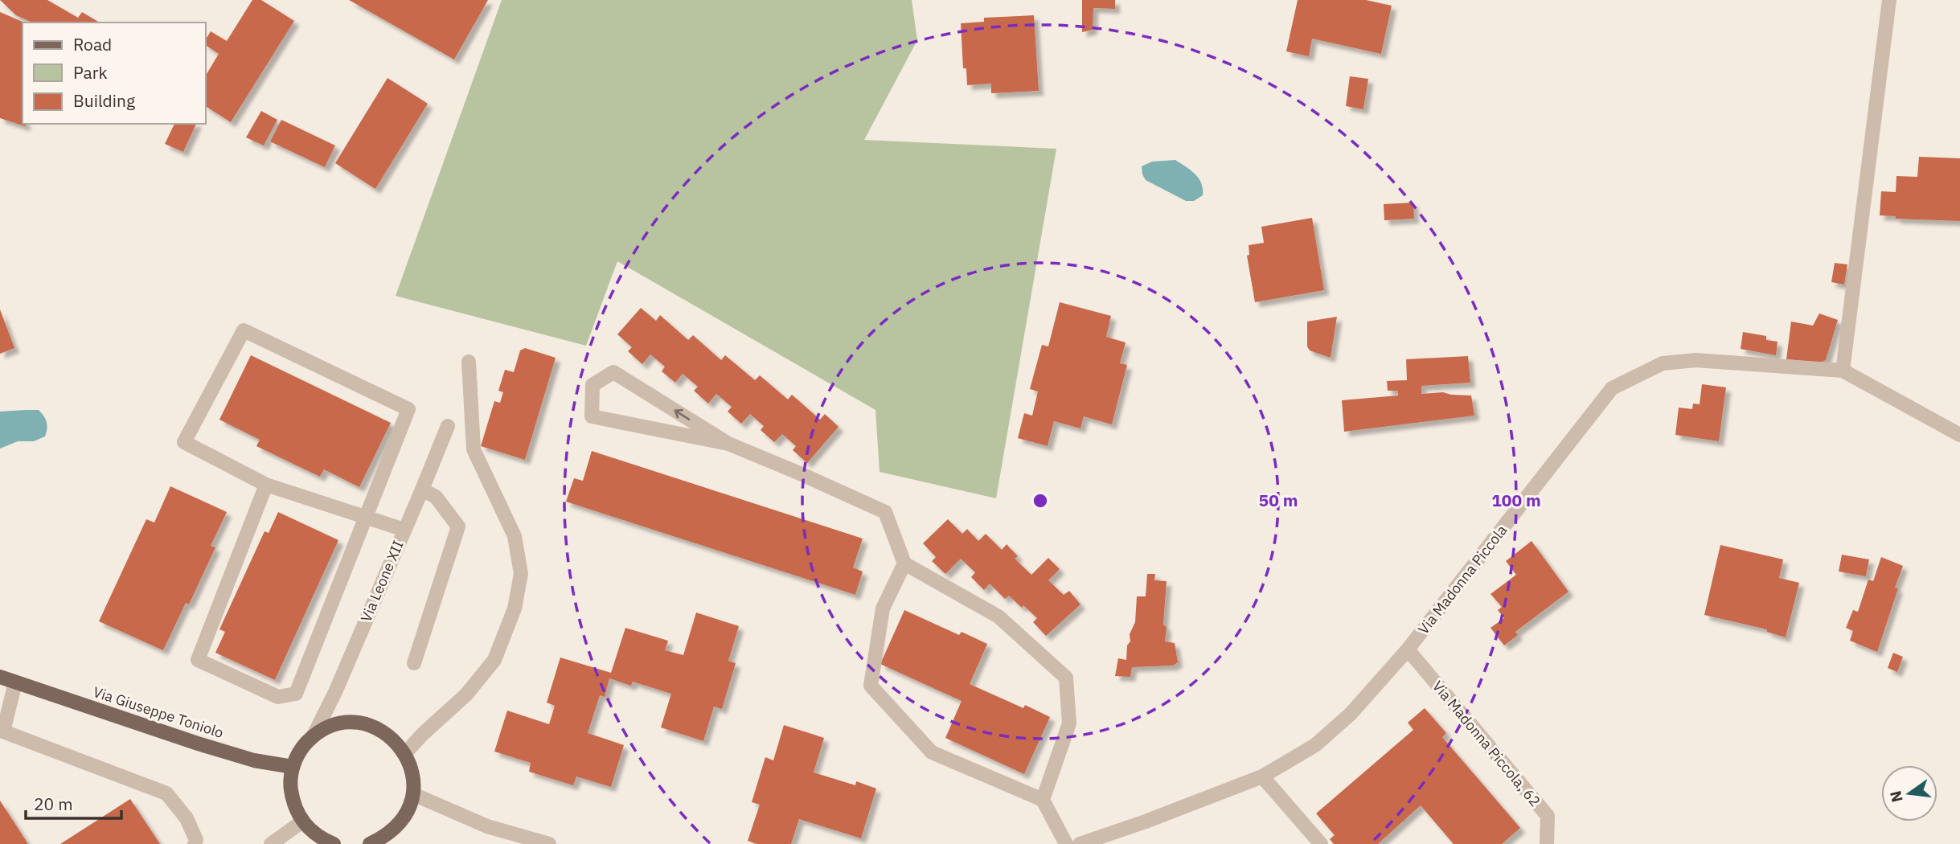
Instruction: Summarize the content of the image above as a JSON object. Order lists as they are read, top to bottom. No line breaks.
{"streets":{"main road":["Via Giuseppe Toniolo"],"street":["Via Madonna Piccola","Via Leone XII","Via Madonna Piccola, 62"]},"crossings":[["Via Madonna Piccola","Via Madonna Piccola, 62"]],"legend":["Road","Park","Building"],"scale_bar":"20 m","north":"left","rings":["50 m","100 m"]}
